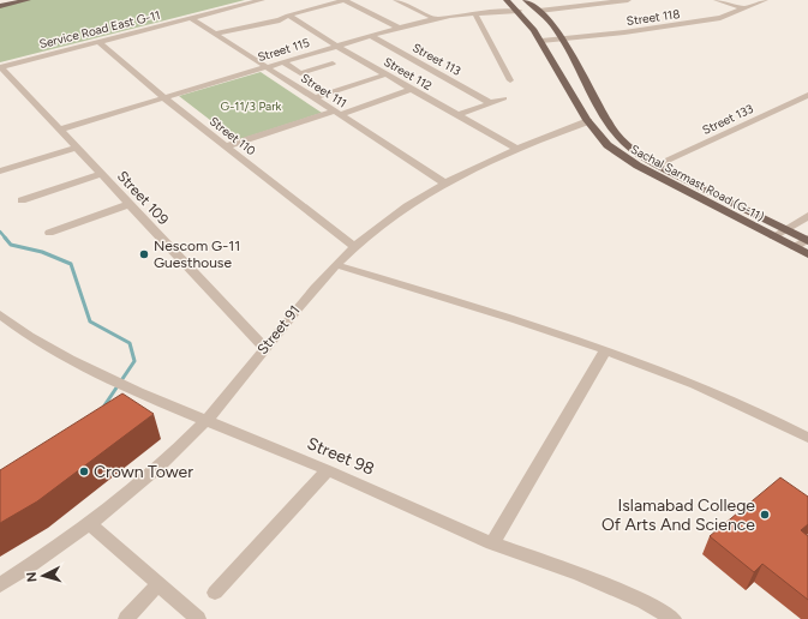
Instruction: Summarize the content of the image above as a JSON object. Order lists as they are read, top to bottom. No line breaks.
{"streets":{"main road":["Sachal Sarmast Road (G-11)"],"street":["Street 118","Service Road East G-11","Street 115","Street 113","Street 112","Street 111","Street 133","Street 110","Street 109","Street 91","Street 98"]},"crossings":[["Street 118","Sachal Sarmast Road (G-11)"],["Service Road East G-11","Street 111"],["Service Road East G-11","Street 110"],["Service Road East G-11","Street 109"],["Street 115","Street 113"],["Street 115","Street 112"],["Street 115","Street 111"],["Street 115","Street 110"],["Street 115","Sachal Sarmast Road (G-11)"],["Street 115","Street 109"],["Street 112","Street 91"],["Street 111","Street 91"],["Street 133","Sachal Sarmast Road (G-11)"],["Street 110","Street 91"],["Sachal Sarmast Road (G-11)","Street 91"],["Street 109","Street 91"],["Street 91","Street 98"]],"parks":["G-11/3 Park"],"places":["Nescom G-11 Guesthouse","Crown Tower","Islamabad College Of Arts And Science"],"north":"left"}
